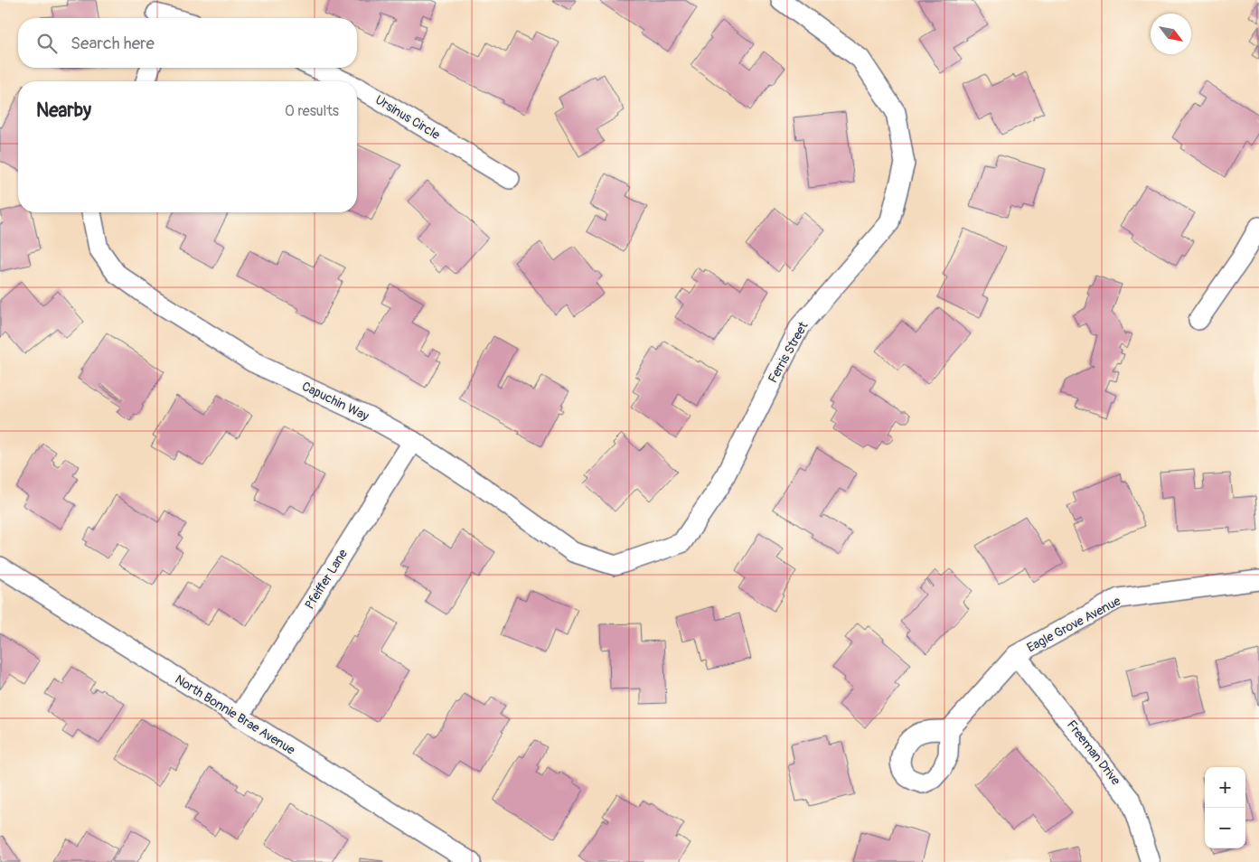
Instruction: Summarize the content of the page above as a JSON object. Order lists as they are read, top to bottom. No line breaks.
{"streets":{"street":["Ursinus Circle","Ferris Street","Capuchin Way","Pfeiffer Lane","Eagle Grove Avenue","North Bonnie Brae Avenue","Freeman Drive"]},"crossings":[["Ferris Street","Capuchin Way"],["Capuchin Way","Pfeiffer Lane"],["Pfeiffer Lane","North Bonnie Brae Avenue"],["Eagle Grove Avenue","Freeman Drive"]],"north":"bottom right","page":{"search":"Search here","heading":["Nearby","0 results"],"map_buttons":["+","−"]}}
